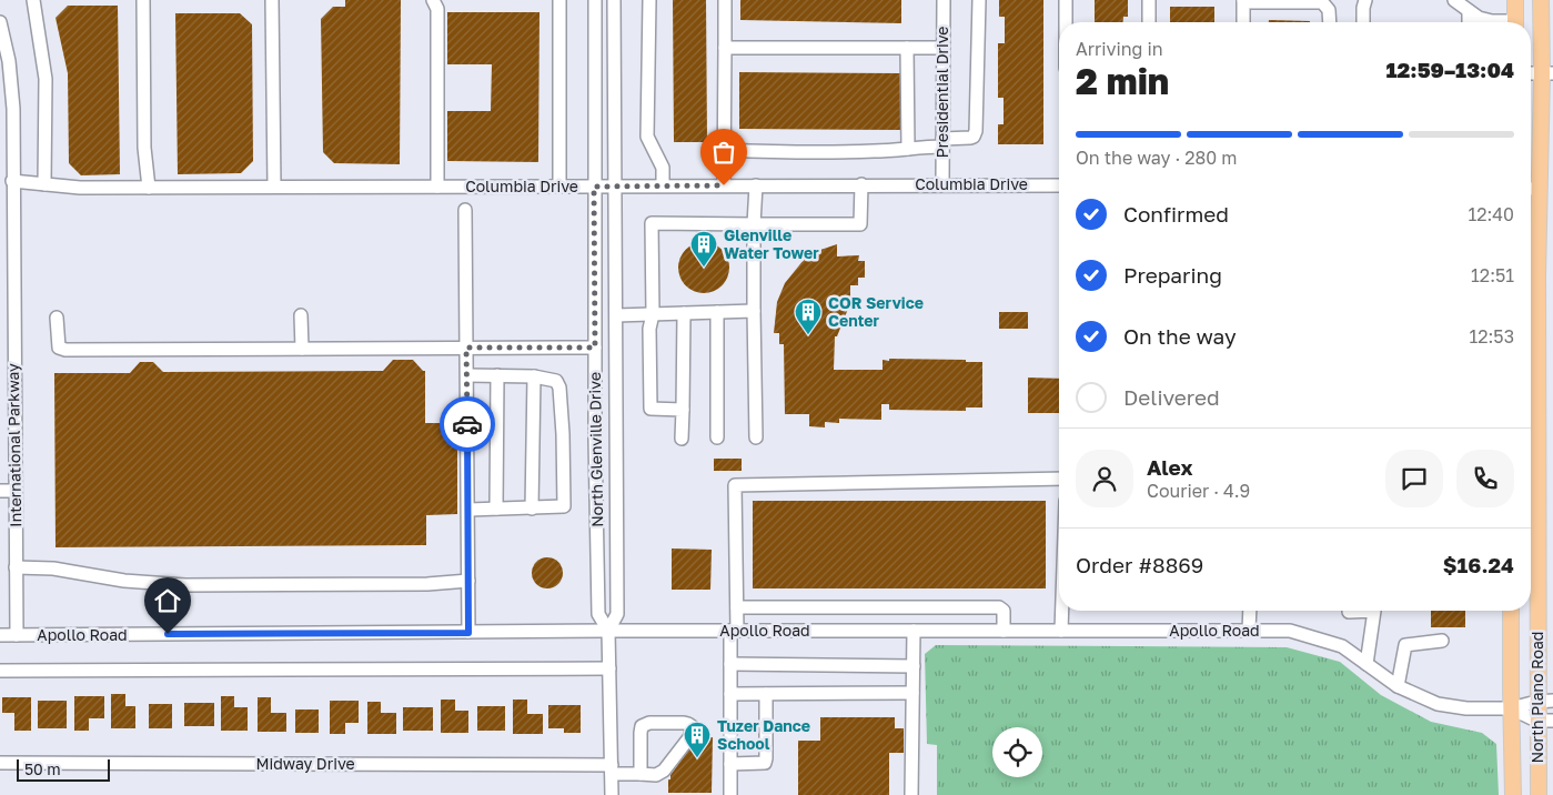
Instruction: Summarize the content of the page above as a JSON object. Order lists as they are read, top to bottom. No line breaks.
{"streets":{"main road":["North Plano Road"],"street":["Presidential Drive","Columbia Drive","International Parkway","North Glenville Drive","Apollo Road","Midway Drive"]},"crossings":[["Presidential Drive","Columbia Drive"],["Columbia Drive","International Parkway"],["Columbia Drive","North Glenville Drive"],["International Parkway","Apollo Road"],["North Glenville Drive","Apollo Road"],["North Glenville Drive","Midway Drive"],["Apollo Road","North Plano Road"]],"places":{"building":["Glenville Water Tower","COR Service Center","Tuzer Dance School"]},"scale_bar":"50 m","page":{"heading":["2 min","Arriving in","12:59–13:04"],"panel":["Alex","Courier · 4.9","Order #8869","$16.24"],"bar":"On the way · 280 m","list":[["Confirmed","12:40"],["Preparing","12:51"],["On the way","12:53"],"Delivered"],"scale":"50 m"}}
